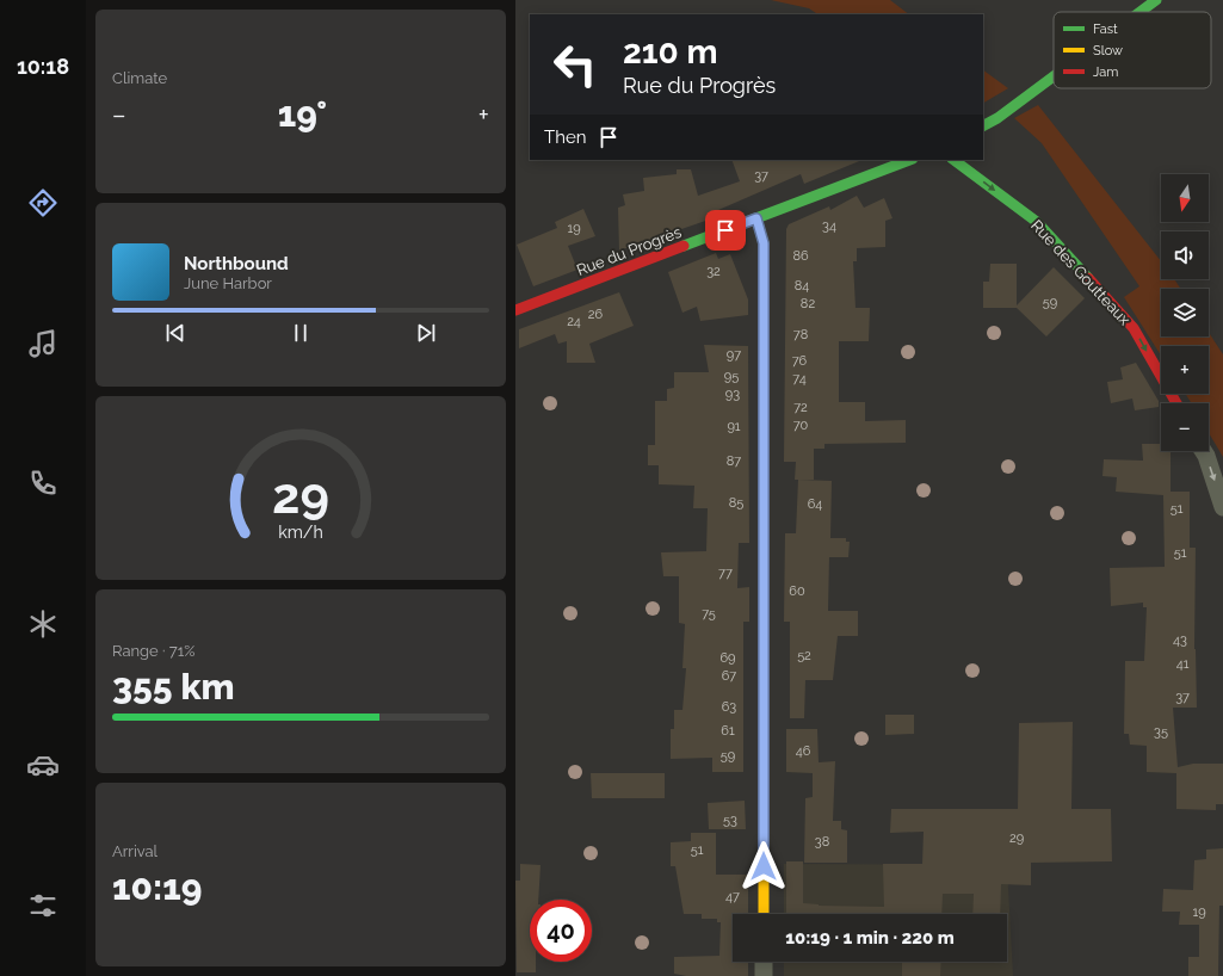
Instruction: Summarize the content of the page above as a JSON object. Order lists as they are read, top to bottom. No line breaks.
{"streets":{"street":["Rue du Progrès","Rue des Goutteaux"]},"one_way":["Rue des Goutteaux"],"house_numbers":["37","34","19","86","32","84","59","82","26","24","78","97","76","95","74","93","72","70","91","87","85","64","51","51","77","60","75","43","52","69","41","67","37","63","61","35","46","59","53","29","38","51","47","19"],"legend":["Fast","Slow","Jam"],"north":"bottom","page":{"tabs":"10:18","tile":["Climate",["Range · 71%","355 km"],["Arrival","10:19"]],"turn":["210 m","Rue du Progrès"],"heat":["−","19°","+"],"then":"Then","map_buttons":["+","−"],"song":["Northbound","June Harbor"],"limit":"40","trip":"10:19 · 1 min · 220 m","gauge":["29","km/h"]}}
